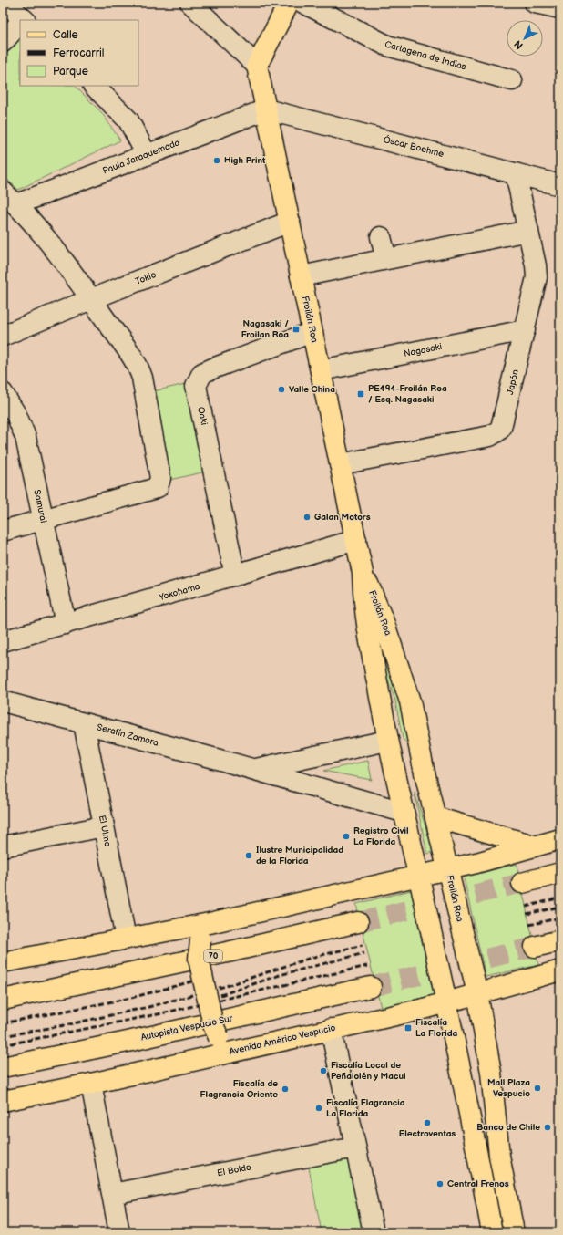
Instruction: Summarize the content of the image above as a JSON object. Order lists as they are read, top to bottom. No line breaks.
{"streets":{"main road":["Froilán Roa","70","Autopista Vespucio Sur","Avenida Américo Vespucio"],"street":["Cartagena de Indias","Óscar Boehme","Paula Jaraquemada","Tokio","Nagasaki","Japón","Oaki","Samurai","Yokohama","Serafín Zamora","El Ulmo","El Boldo"]},"crossings":[["Óscar Boehme","Paula Jaraquemada"],["Óscar Boehme","Froilán Roa"],["Óscar Boehme","Japón"],["Paula Jaraquemada","Froilán Roa"],["Tokio","Froilán Roa"],["Froilán Roa","Nagasaki"],["Froilán Roa","Japón"],["Froilán Roa","Oaki"],["Froilán Roa","Yokohama"],["Froilán Roa","Serafín Zamora"],["Froilán Roa","Avenida Américo Vespucio"],["Nagasaki","Japón"],["Oaki","Yokohama"],["Samurai","Yokohama"],["Serafín Zamora","El Ulmo"]],"places":{"other":["High Print","Valle China","Galan Motors","Registro Civil La Florida","Ilustre Municipalidad de la Florida","Fiscalía Local de Peñalolén y Macul","Mall Plaza Vespucio","Fiscalía de Flagrancia Oriente","Fiscalía Flagrancia La Florida","Electroventas","Banco de Chile","Central Frenos"],"transit":["Nagasaki / Froilan Roa","PE494-Froilán Roa / Esq. Nagasaki","Fiscalía La Florida"]},"legend":["Calle","Ferrocarril","Parque"],"north":"bottom left"}
